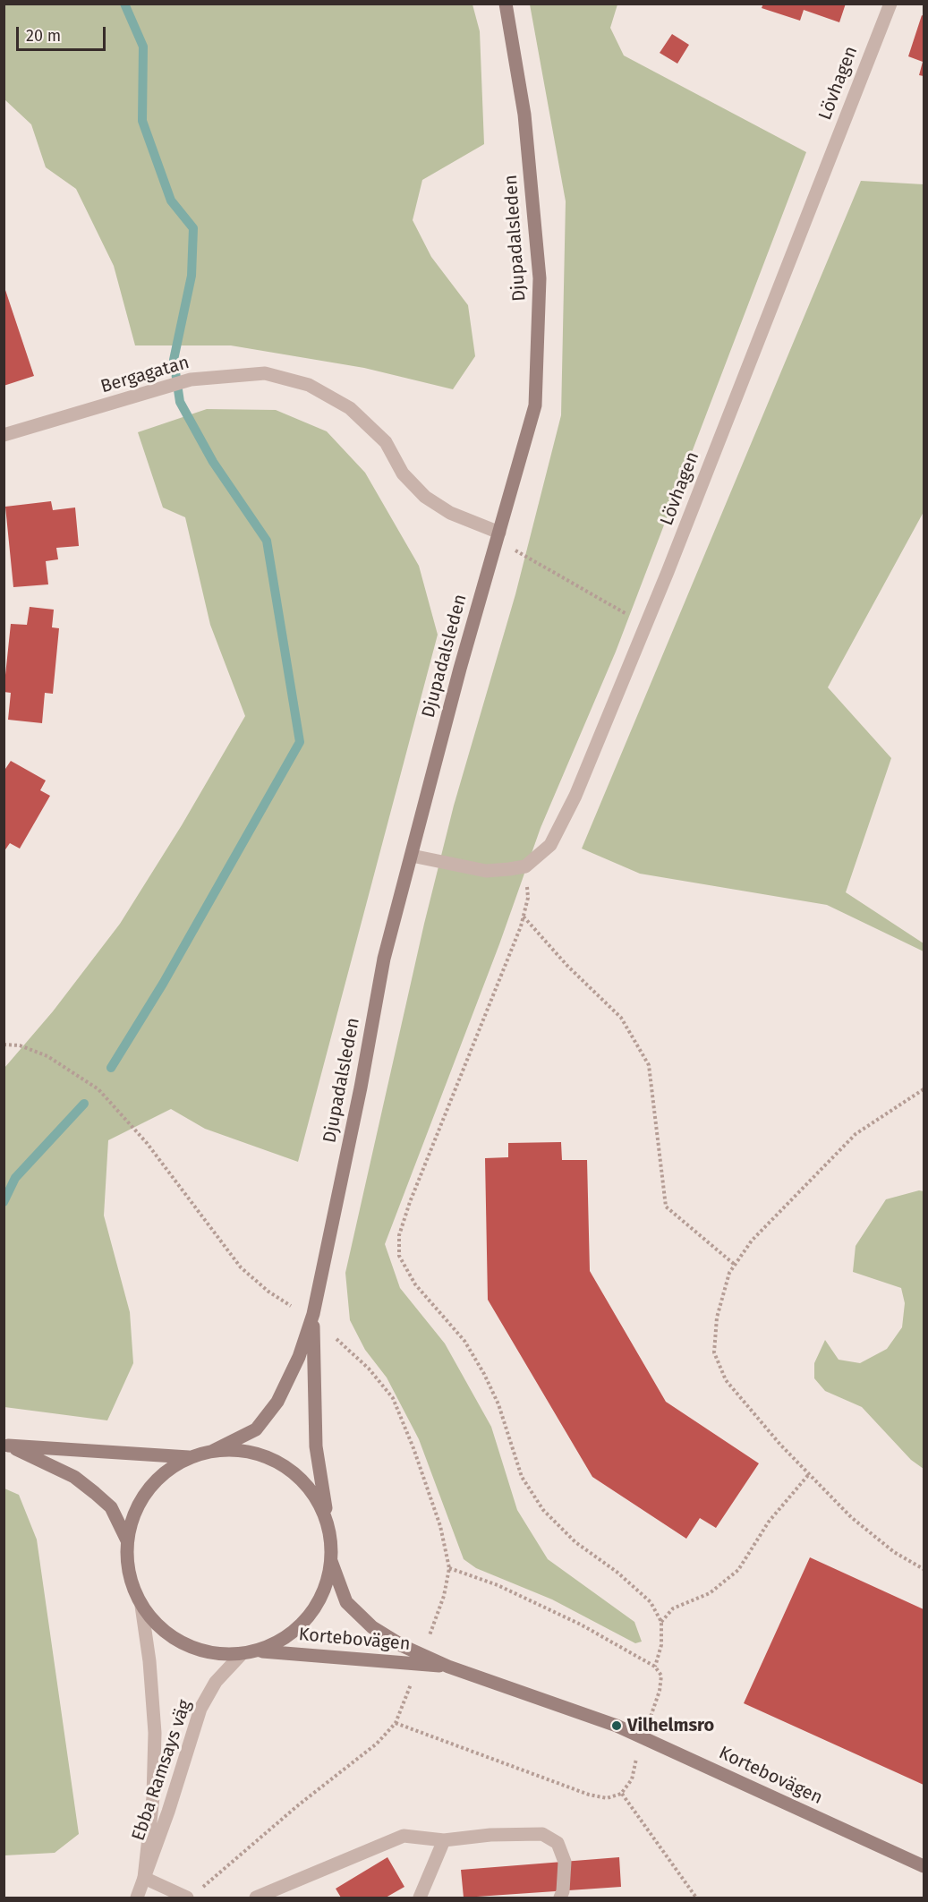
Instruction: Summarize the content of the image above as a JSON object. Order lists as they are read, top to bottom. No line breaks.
{"streets":{"street":["Lövhagen","Djupadalsleden","Bergagatan","Kortebovägen","Ebba Ramsays väg"]},"crossings":[["Djupadalsleden","Bergagatan"],["Djupadalsleden","Kortebovägen"]],"places":["Vilhelmsro"],"scale_bar":"20 m"}
